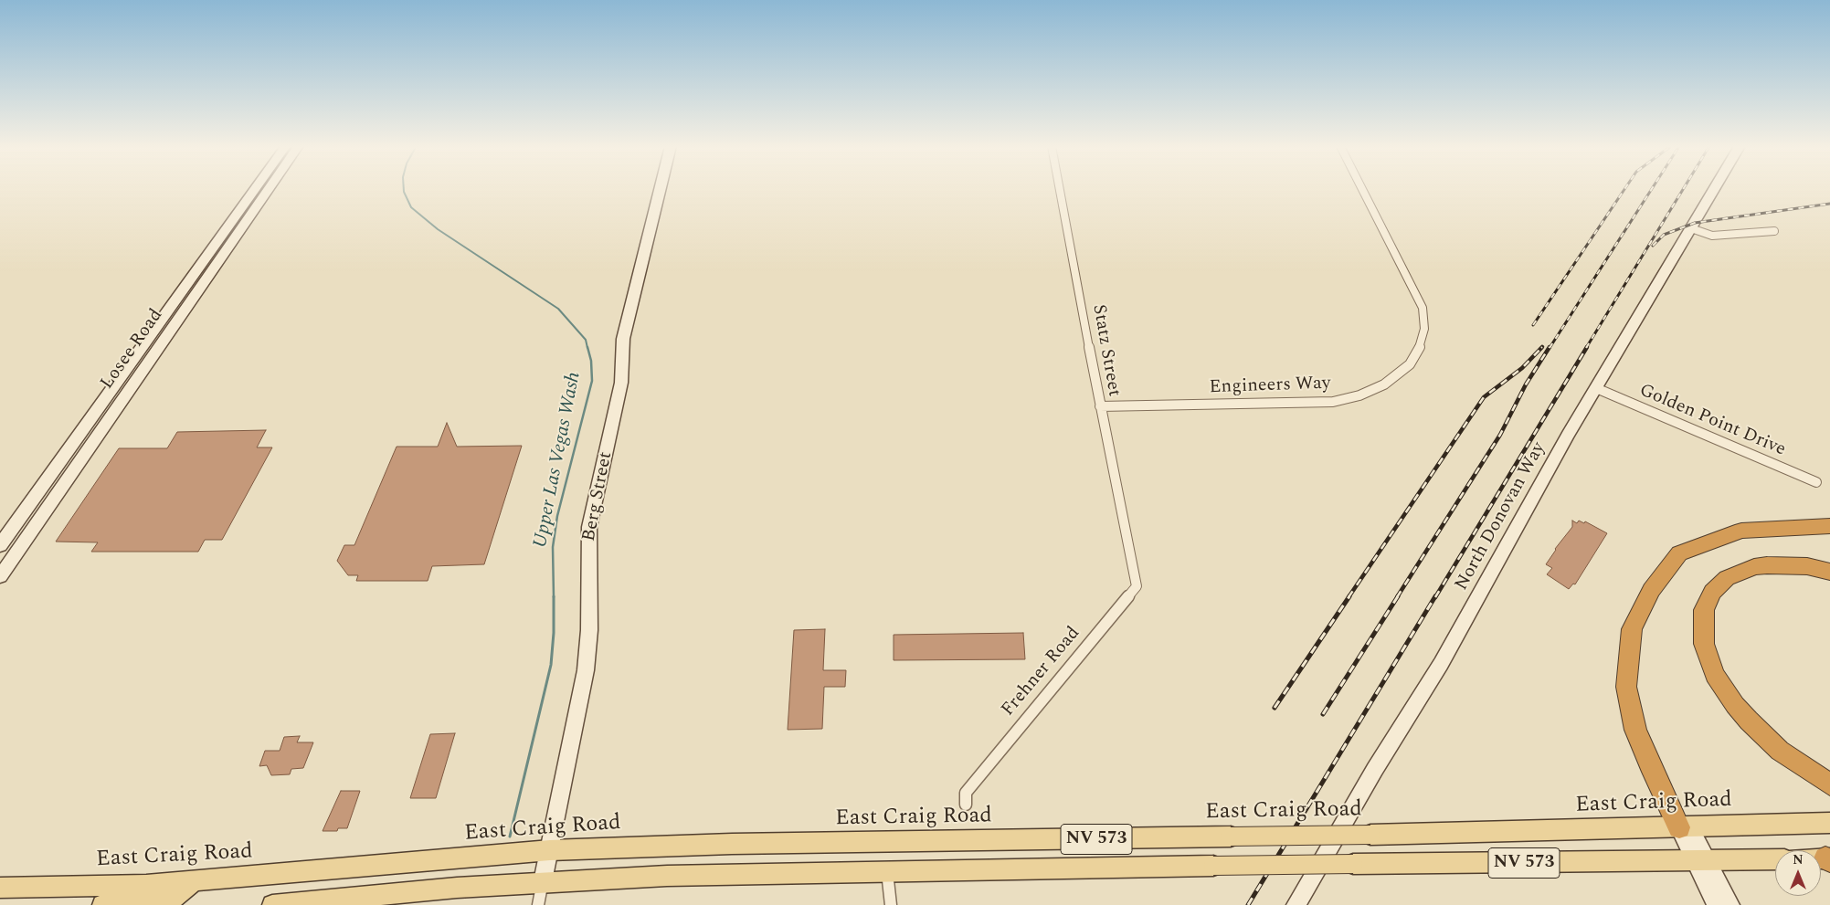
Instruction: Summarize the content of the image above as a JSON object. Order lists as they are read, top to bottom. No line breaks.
{"streets":{"main road":["East Craig Road","NV 573"],"street":["Losee Road","Statz Street","Engineers Way","Golden Point Drive","Berg Street","North Donovan Way","Frehner Road"]},"crossings":[["Statz Street","Engineers Way"],["Statz Street","Frehner Road"],["Golden Point Drive","North Donovan Way"],["Berg Street","East Craig Road"]],"water":["Upper Las Vegas Wash"],"north":"top"}
